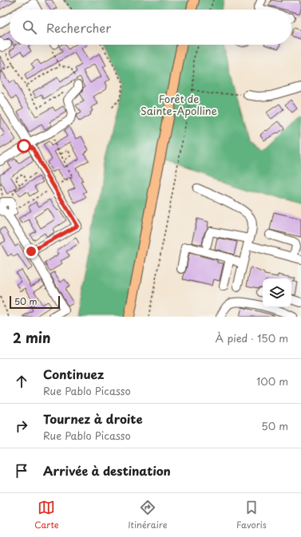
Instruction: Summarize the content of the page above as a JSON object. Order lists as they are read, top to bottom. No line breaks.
{"parks":["Forêt de Sainte-Apolline"],"scale_bar":"50 m","page":{"search":"Rechercher","scale":"50 m","heading":["2 min","À pied · 150 m"],"list":[["Continuez","Rue Pablo Picasso","100 m"],["Tournez à droite","Rue Pablo Picasso","50 m"],"Arrivée à destination"],"nav":["Carte","Itinéraire","Favoris"]}}
